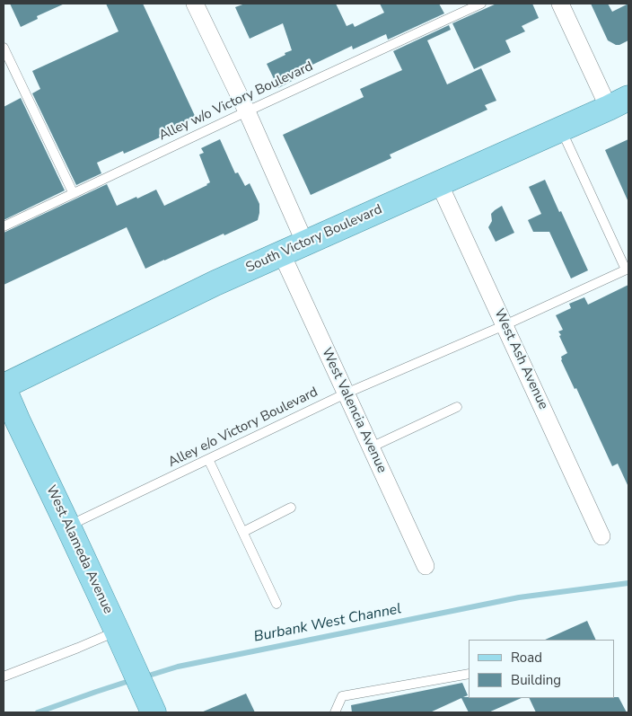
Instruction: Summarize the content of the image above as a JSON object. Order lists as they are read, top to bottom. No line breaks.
{"streets":{"main road":["South Victory Boulevard","West Alameda Avenue"],"street":["West Ash Avenue","West Valencia Avenue"],"lane":["Alley w/o Victory Boulevard","Alley e/o Victory Boulevard"]},"crossings":[["South Victory Boulevard","West Ash Avenue"],["South Victory Boulevard","West Valencia Avenue"],["South Victory Boulevard","West Alameda Avenue"],["West Ash Avenue","Alley e/o Victory Boulevard"],["West Valencia Avenue","Alley e/o Victory Boulevard"],["Alley e/o Victory Boulevard","West Alameda Avenue"]],"water":["Burbank West Channel"],"legend":["Road","Building"]}
